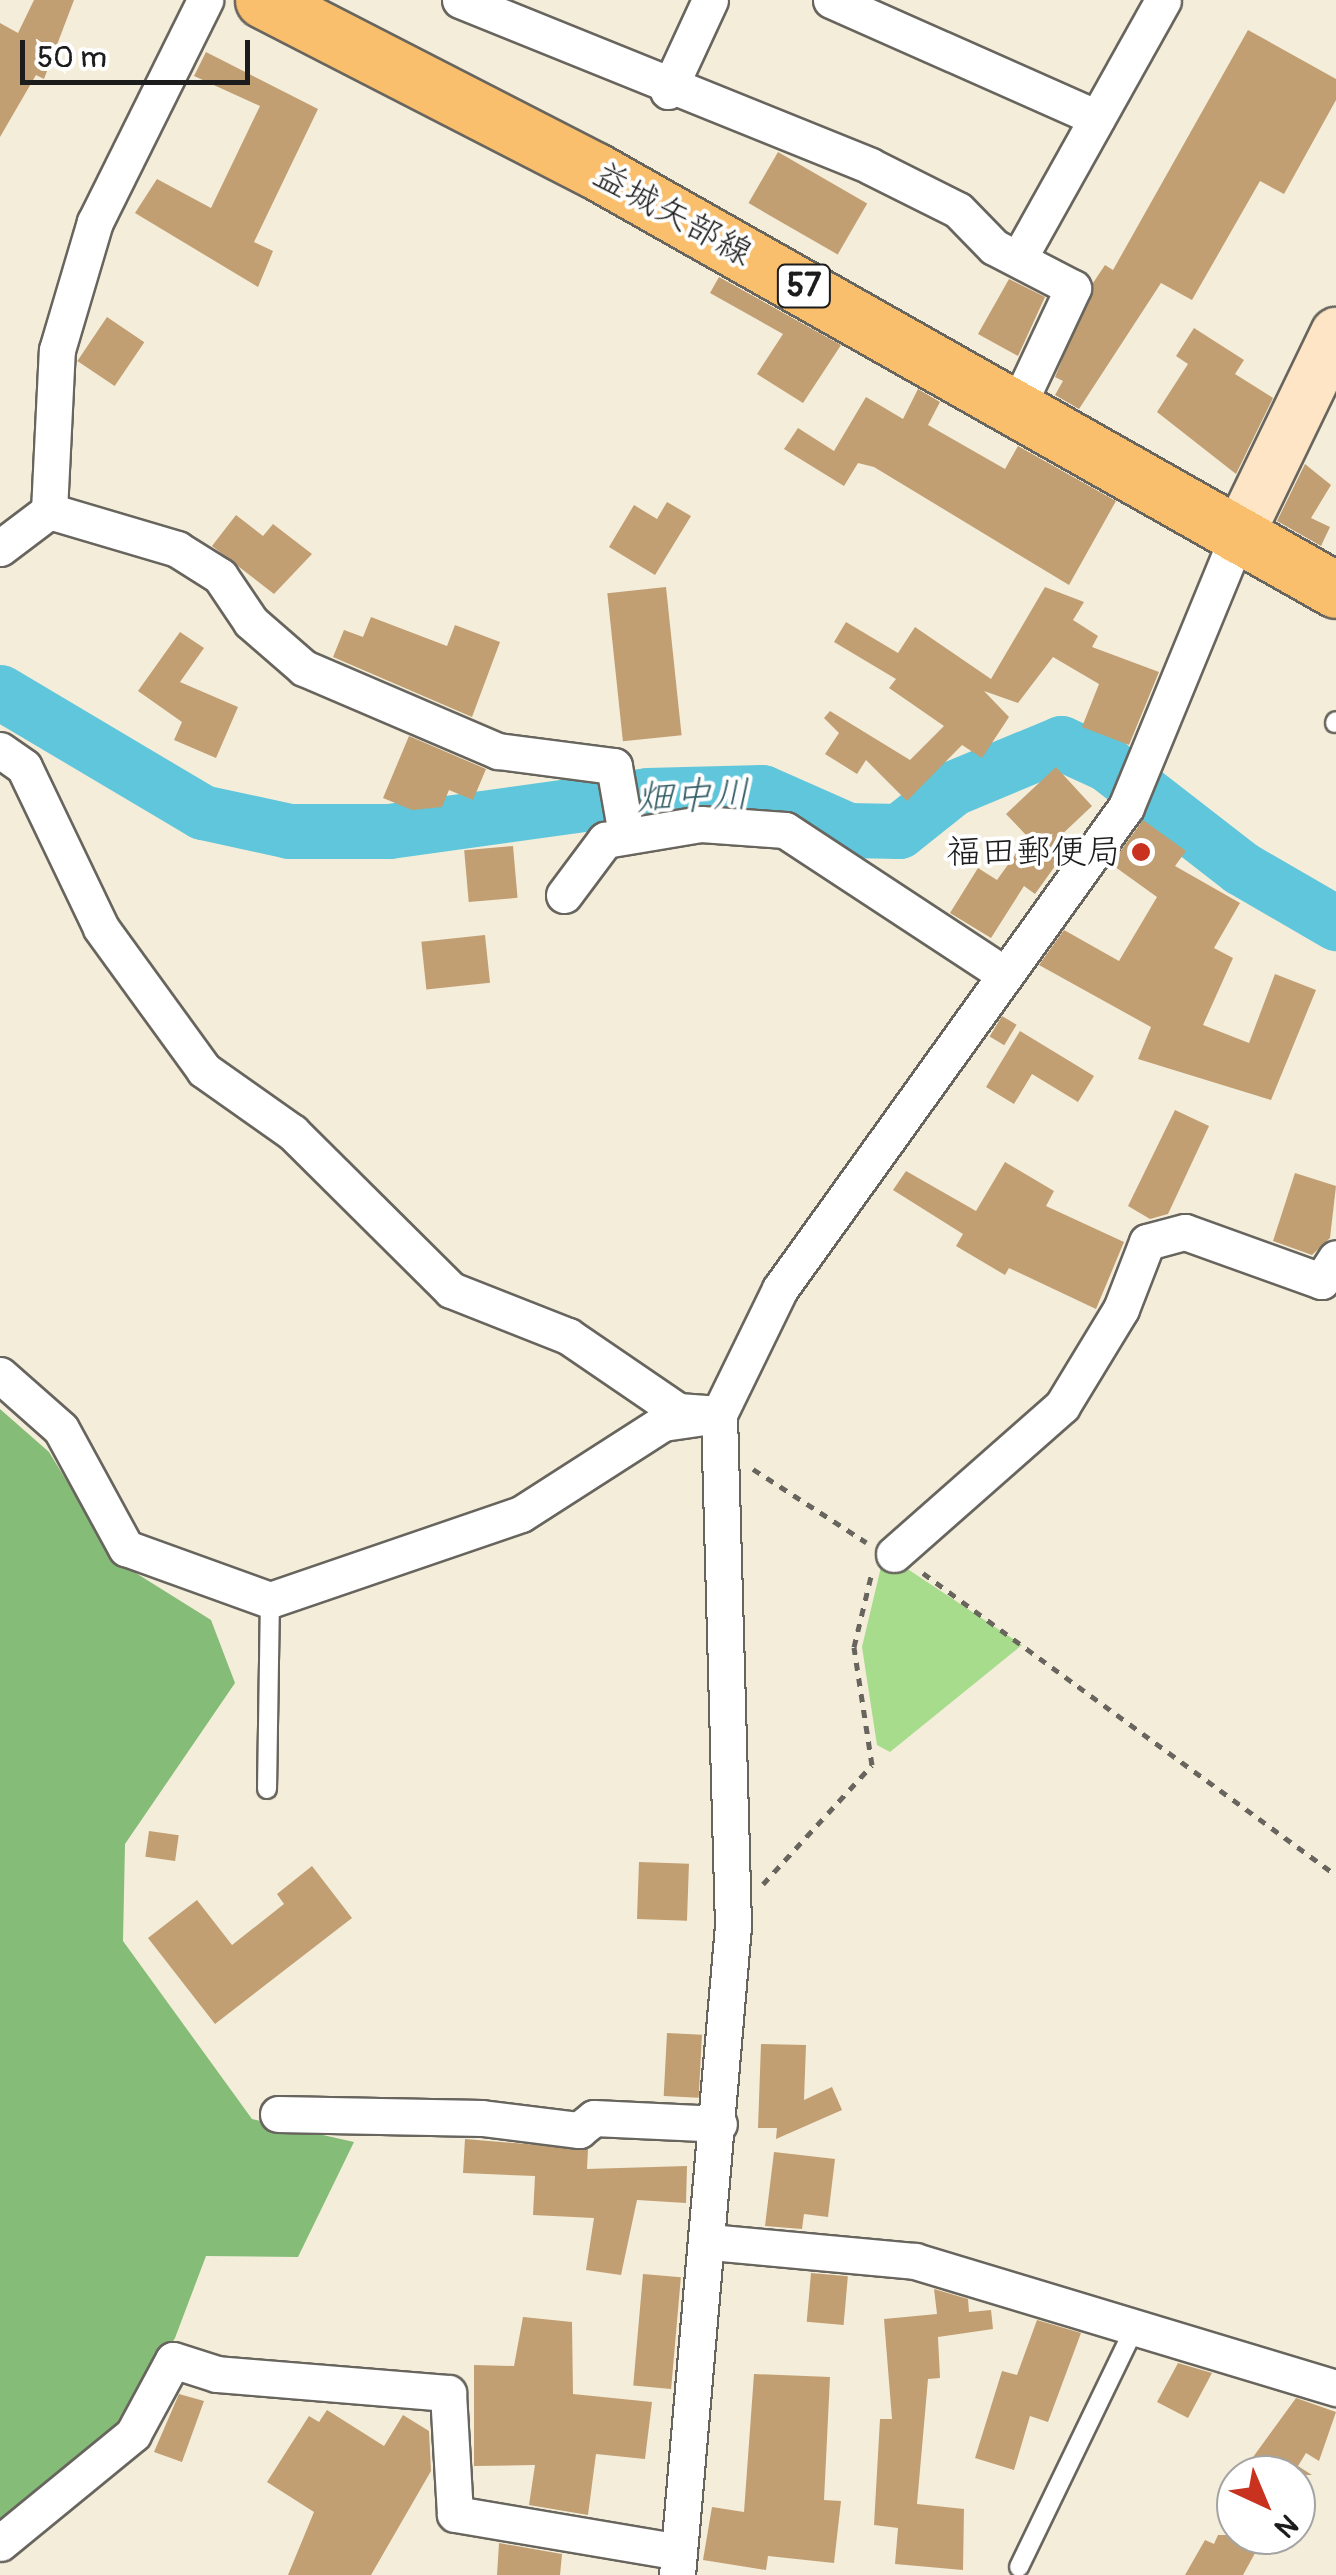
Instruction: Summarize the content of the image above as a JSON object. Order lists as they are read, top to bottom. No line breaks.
{"streets":{"main road":["益城矢部線","57"]},"water":["畑中川"],"places":["福田郵便局"],"scale_bar":"50 m","north":"bottom right"}
